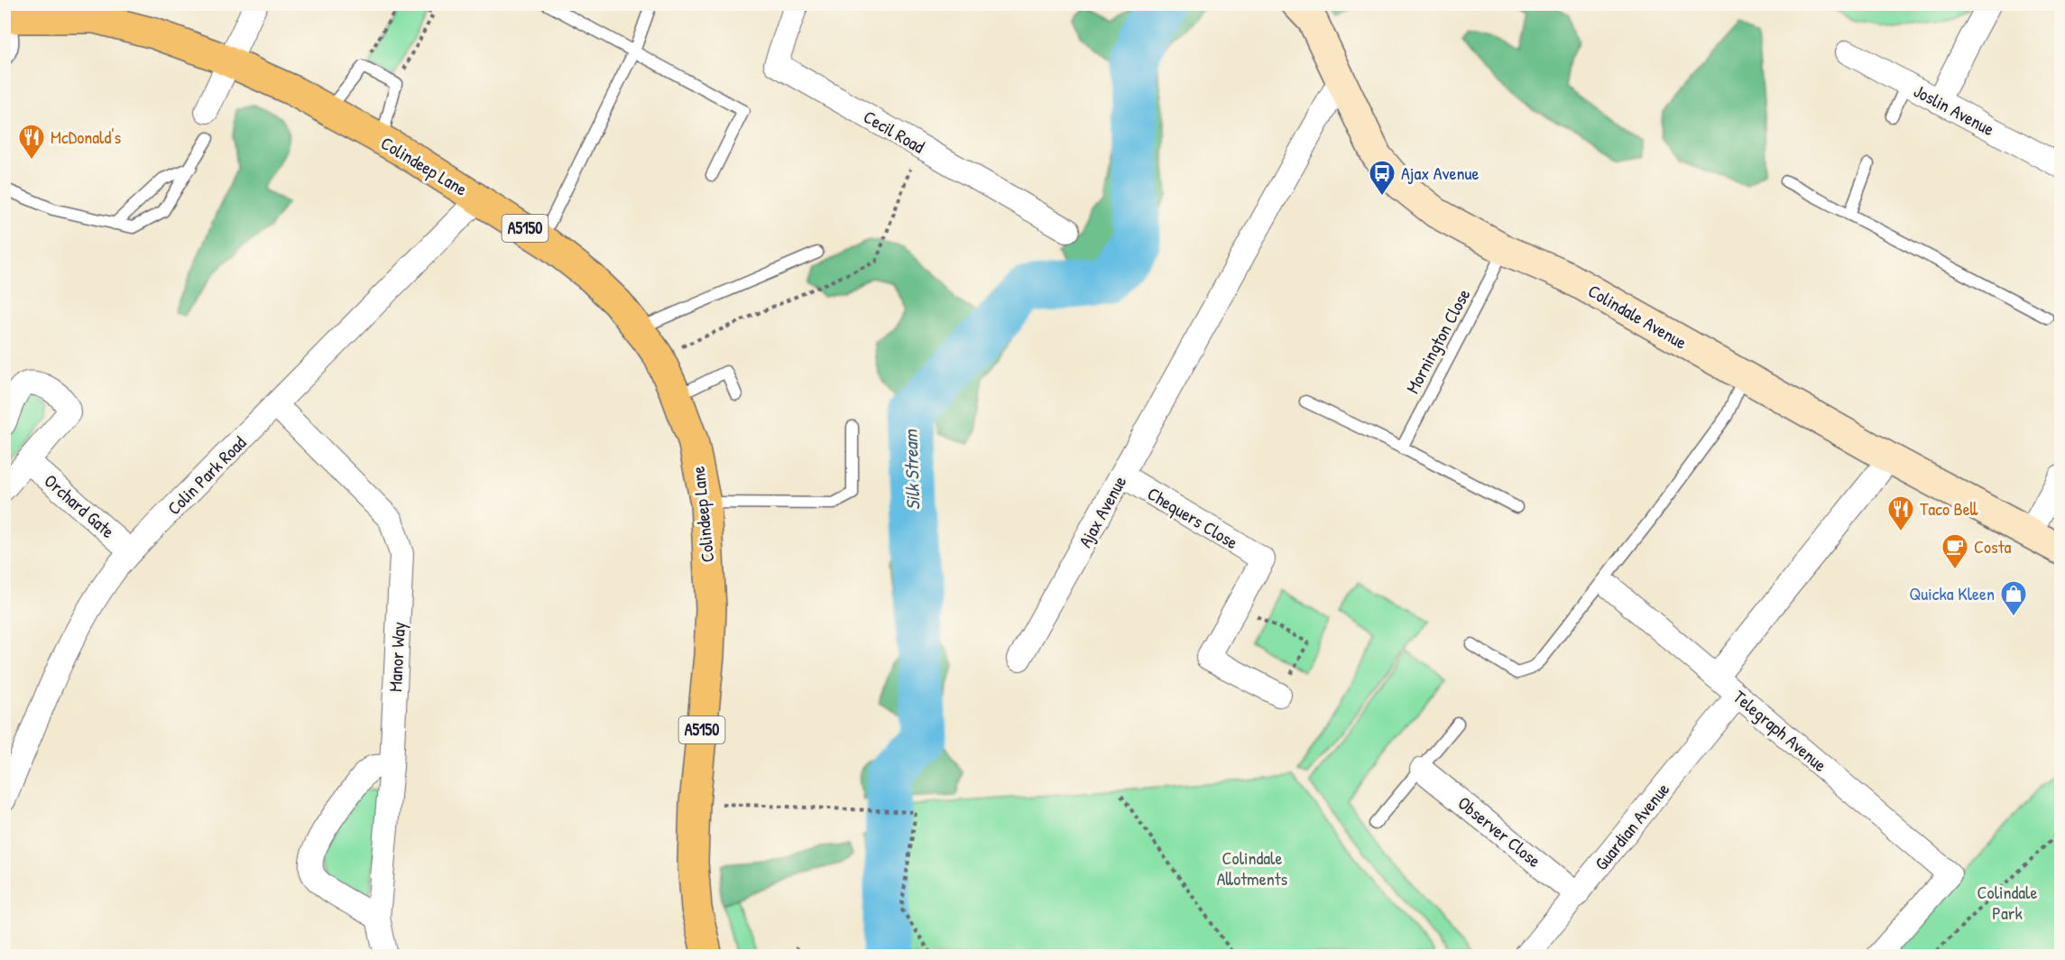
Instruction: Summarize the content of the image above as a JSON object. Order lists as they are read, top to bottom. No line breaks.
{"streets":{"main road":["Colindeep Lane","A5150"],"street":["Joslin Avenue","Cecil Road","Colindale Avenue","Colin Park Road","Orchard Gate","Ajax Avenue","Chequers Close","Manor Way","Telegraph Avenue","Guardian Avenue","Observer Close"],"lane":["Mornington Close"]},"crossings":[["Colindeep Lane","Colin Park Road"],["Colindale Avenue","Mornington Close"],["Colindale Avenue","Ajax Avenue"],["Colin Park Road","Orchard Gate"],["Colin Park Road","Manor Way"],["Ajax Avenue","Chequers Close"],["Telegraph Avenue","Guardian Avenue"],["Guardian Avenue","Observer Close"]],"water":["Silk Stream"],"parks":["Colindale Allotments","Colindale Park"],"places":{"restaurant":["McDonald's","Taco Bell"],"bus stop":["Ajax Avenue"],"cafe":["Costa"],"shop":["Quicka Kleen"]}}
